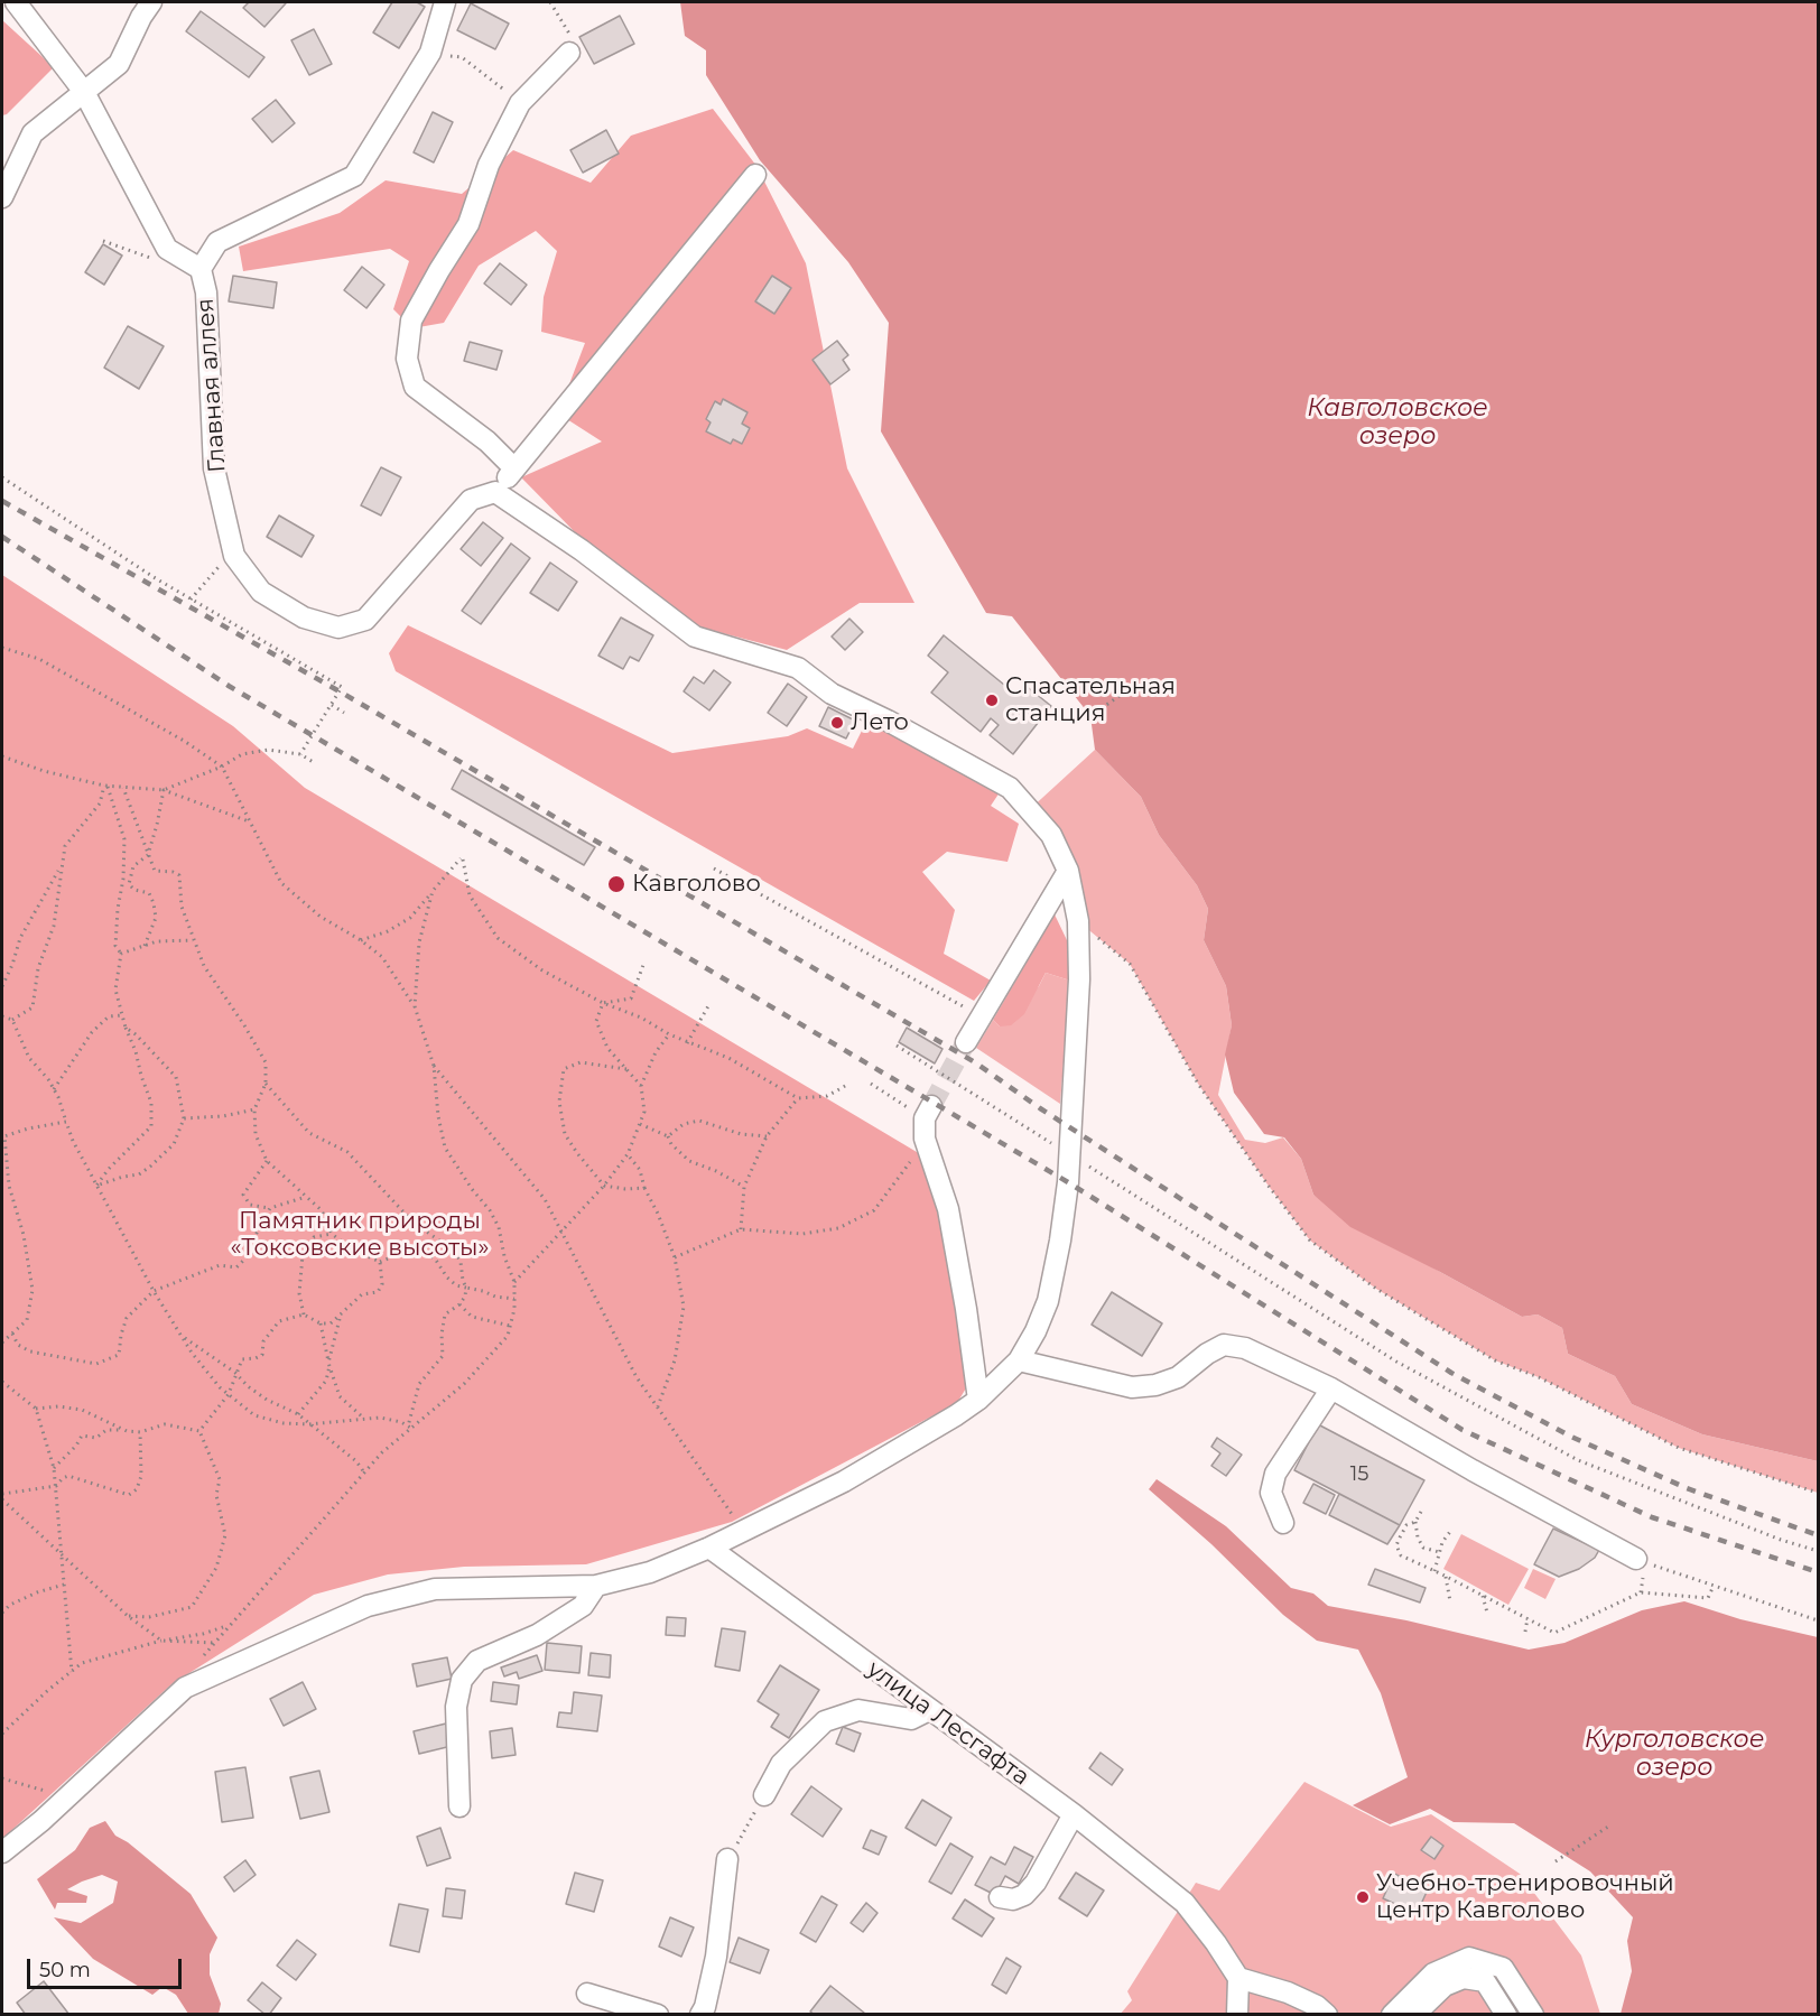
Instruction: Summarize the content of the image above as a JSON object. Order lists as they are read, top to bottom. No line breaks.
{"streets":{"street":["Главная аллея","улица Лесгафта"]},"water":["Кавголовское озеро","Курголовское озеро"],"parks":["Памятник природы «Токсовские высоты»"],"places":["Спасательная станция","Лето","Кавголово","Учебно-тренировочный центр Кавголово"],"house_numbers":["15"],"scale_bar":"50 m"}
